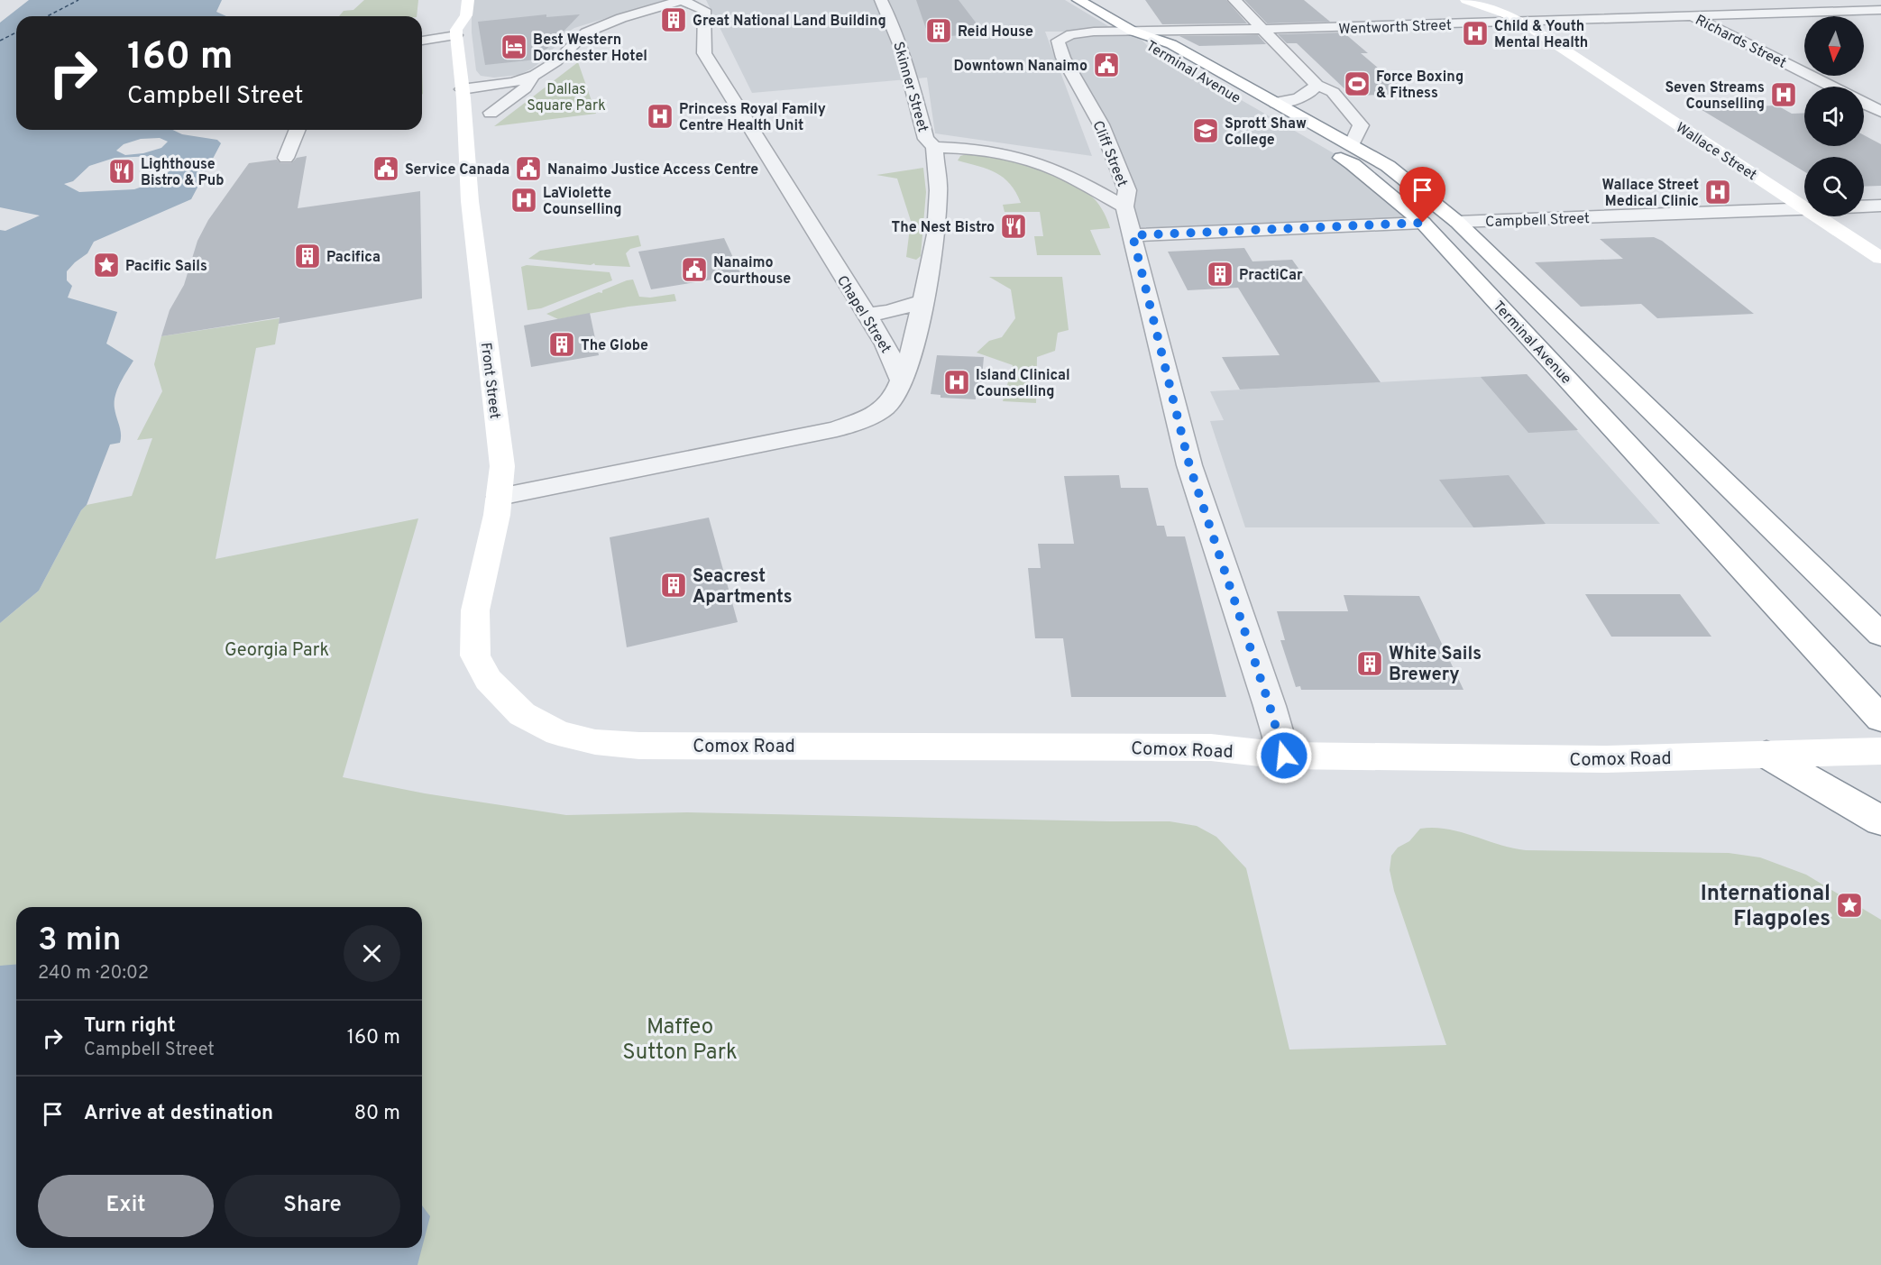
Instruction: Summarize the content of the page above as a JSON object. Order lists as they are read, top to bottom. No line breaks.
{"streets":{"main road":["Terminal Avenue","Wallace Street","Front Street","Comox Road"],"street":["Wentworth Street","Richards Street","Skinner Street","Cliff Street","Campbell Street","Chapel Street"]},"crossings":[["Wentworth Street","Richards Street"],["Wentworth Street","Terminal Avenue"],["Wentworth Street","Wallace Street"],["Wentworth Street","Cliff Street"],["Terminal Avenue","Campbell Street"],["Skinner Street","Chapel Street"],["Cliff Street","Comox Road"],["Front Street","Comox Road"]],"parks":["Dallas Square Park","Georgia Park","Maffeo Sutton Park"],"places":{"building":["Great National Land Building","Reid House","Pacifica","PractiCar","The Globe","Seacrest Apartments","White Sails Brewery"],"hospital":["Child & Youth Mental Health","Seven Streams Counselling","Princess Royal Family Centre Health Unit","Wallace Street Medical Clinic","LaViolette Counselling","Island Clinical Counselling"],"hotel":["Best Western Dorchester Hotel"],"public building":["Downtown Nanaimo","Service Canada","Nanaimo Justice Access Centre","Nanaimo Courthouse"],"sports":["Force Boxing & Fitness"],"school or university":["Sprott Shaw College"],"restaurant":["Lighthouse Bistro & Pub","The Nest Bistro"],"place":["Pacific Sails","International Flagpoles"]},"north":"bottom","page":{"turn":["160 m","Campbell Street"],"heading":["3 min","240 m · 20:02"],"list":[{"name":"Turn right","note":"Campbell Street","value":"160 m"},{"name":"Arrive at destination","value":"80 m"}],"buttons":["Exit","Share"]}}
